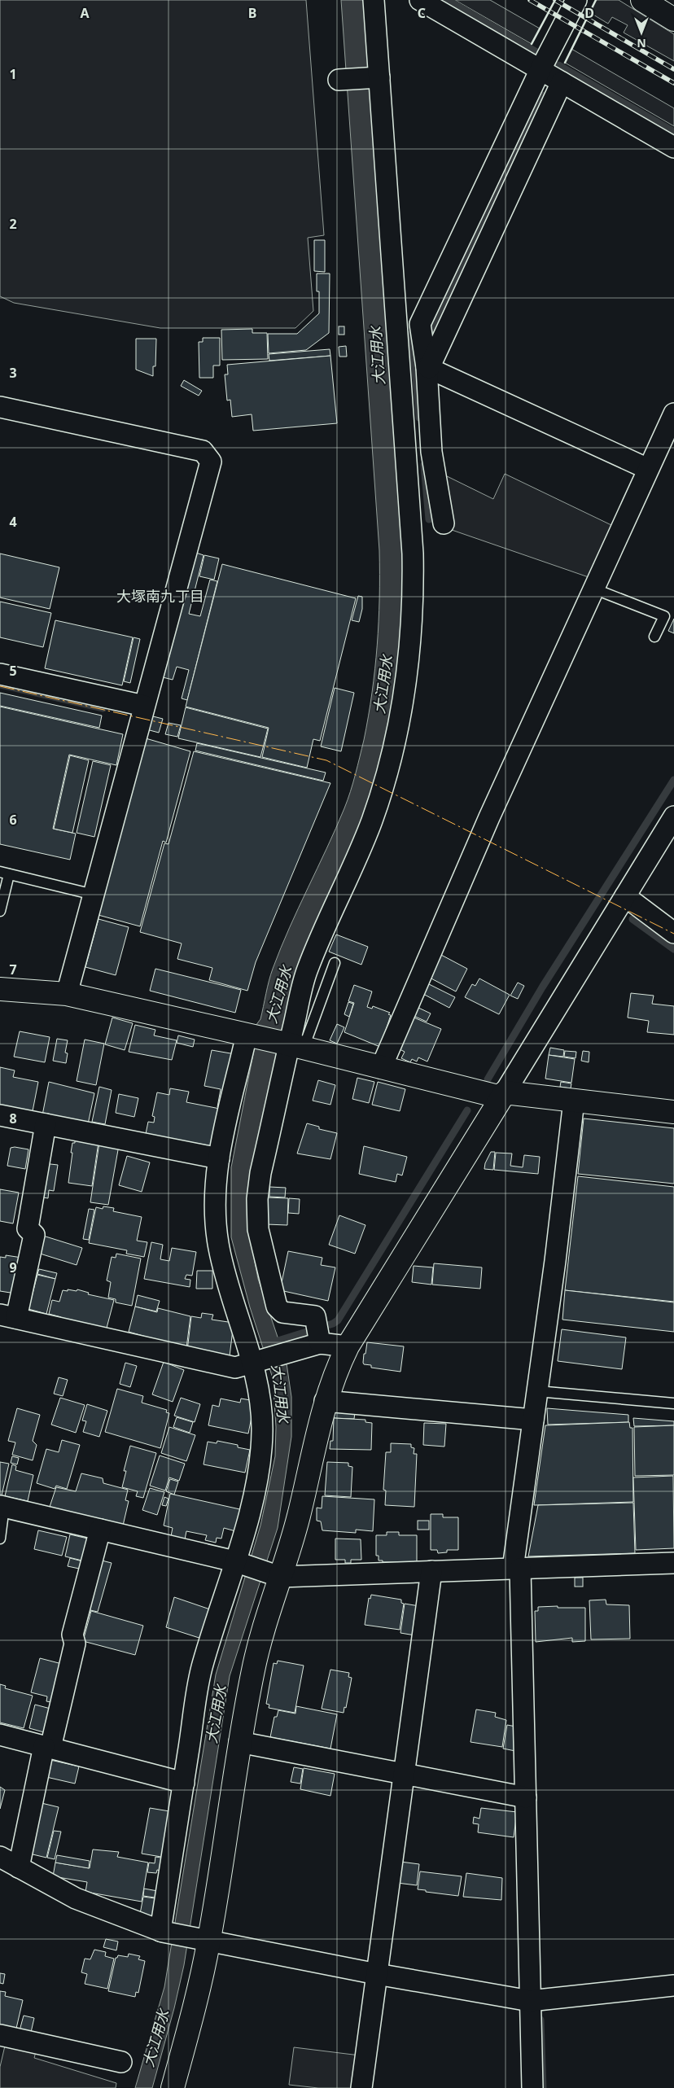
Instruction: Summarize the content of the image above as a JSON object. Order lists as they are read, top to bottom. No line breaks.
{"districts":["大塚南九丁目"],"water":["大江用水"],"north":"bottom","grid":{"columns":["A","B","C","D"],"rows":["1","2","3","4","5","6","7","8","9"]}}
